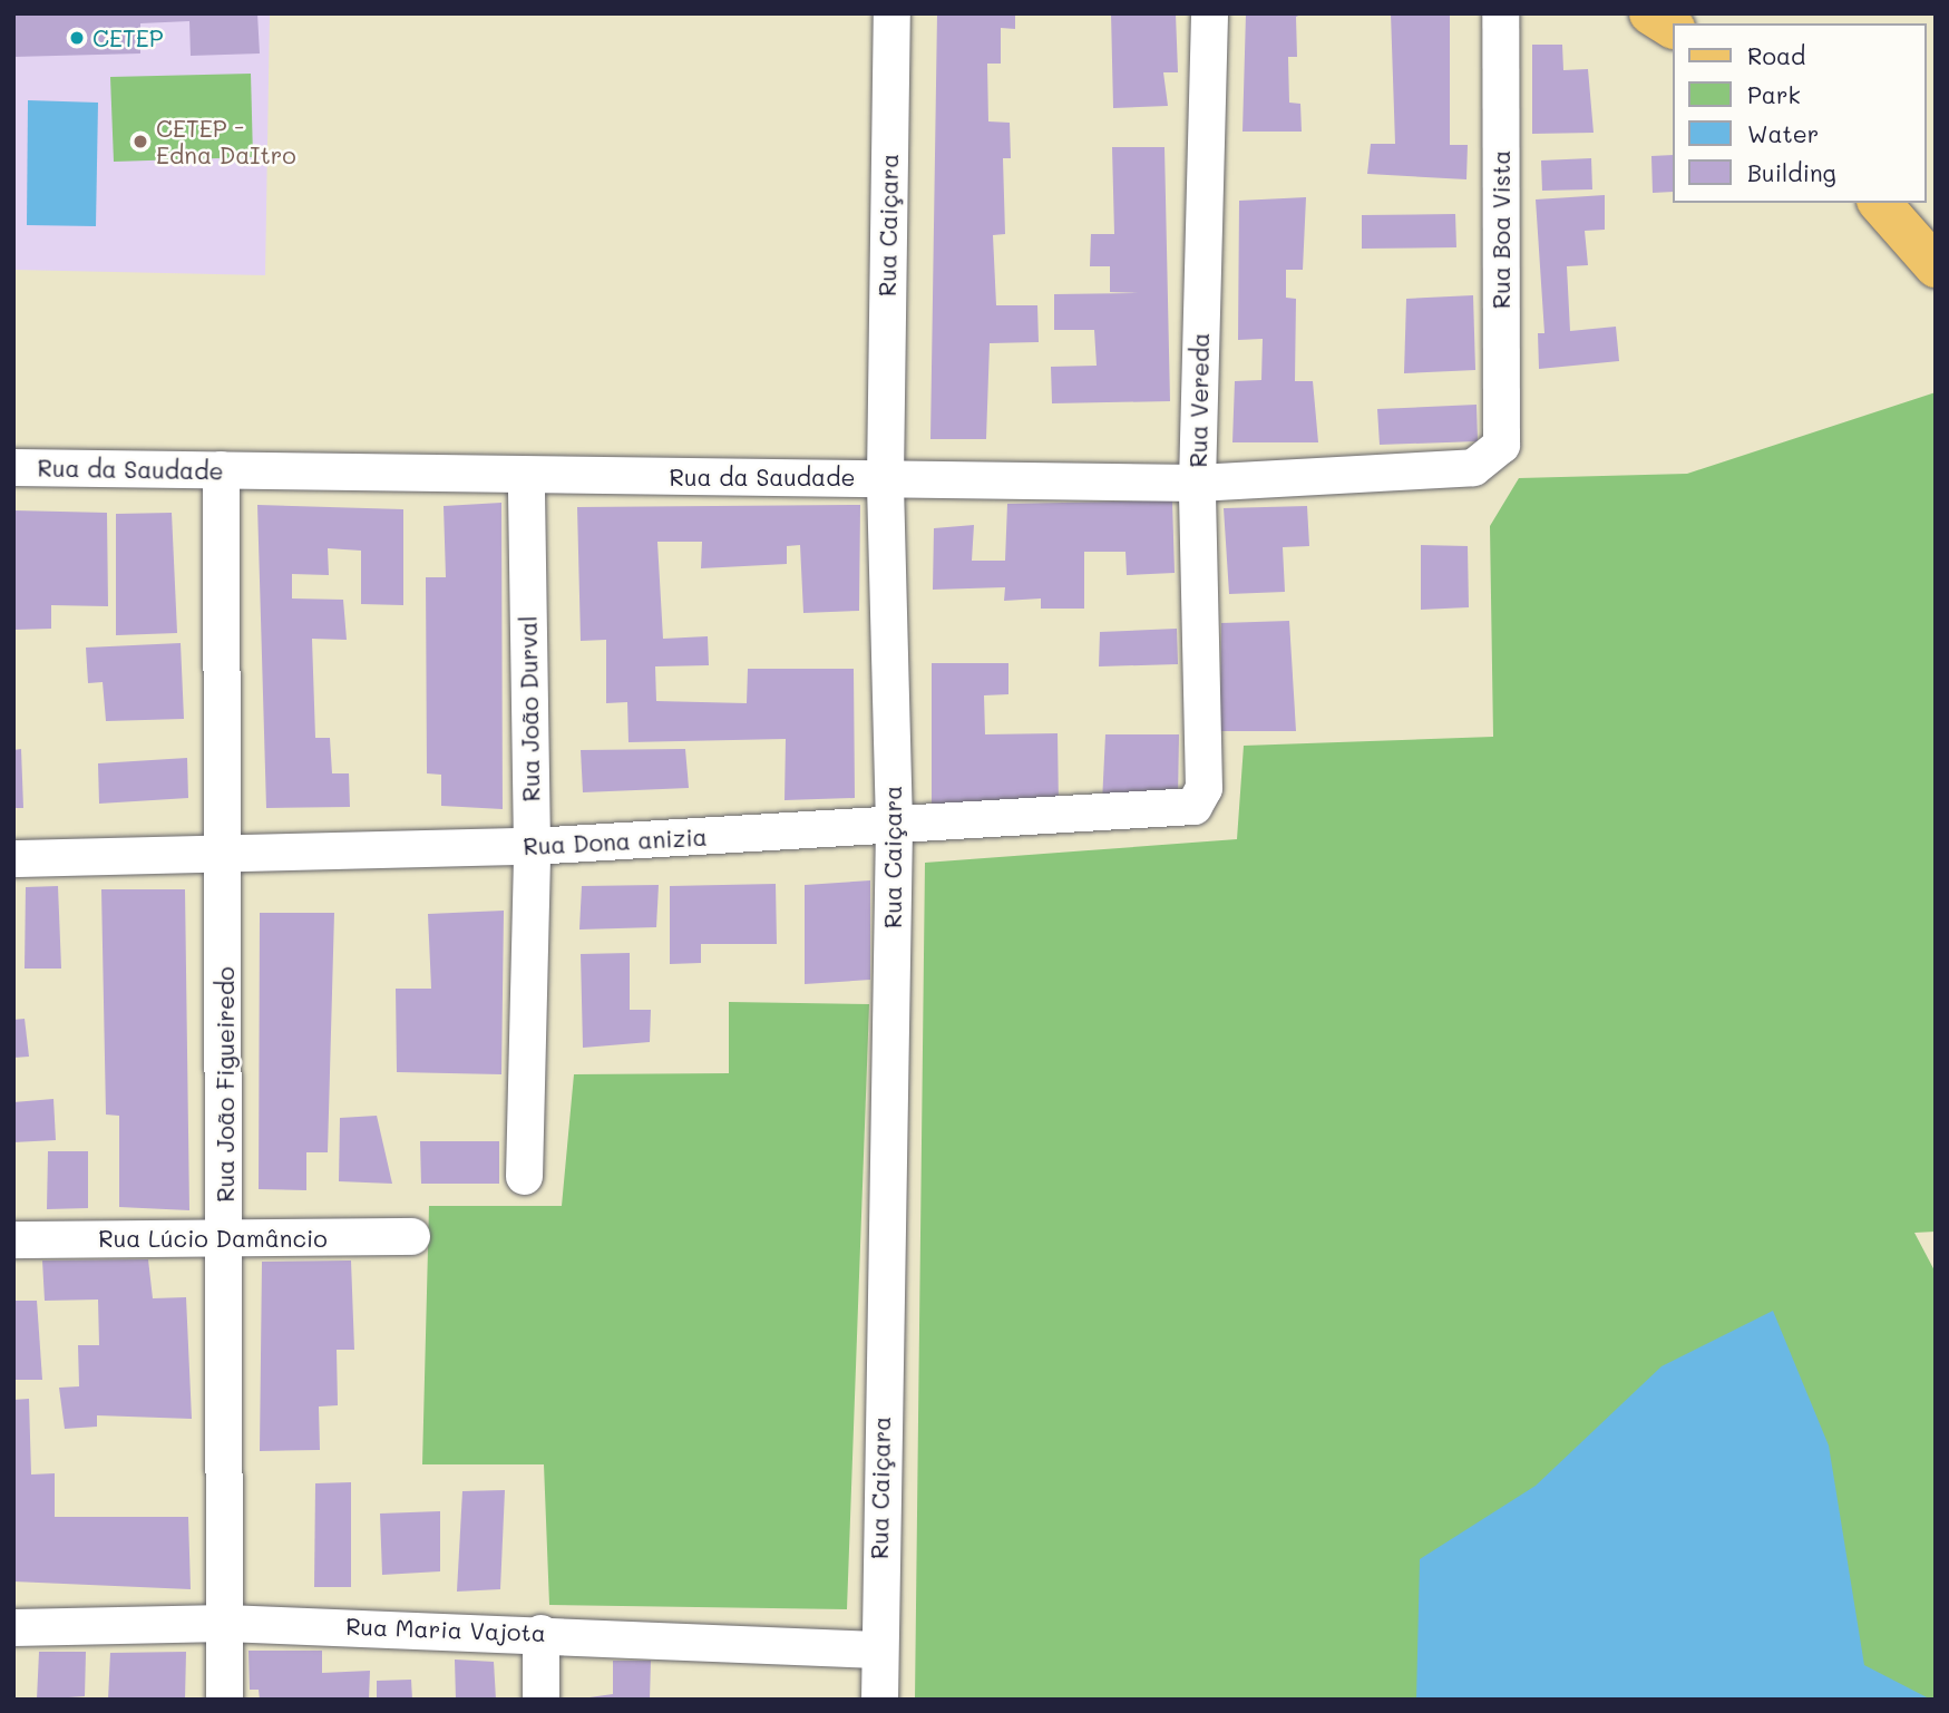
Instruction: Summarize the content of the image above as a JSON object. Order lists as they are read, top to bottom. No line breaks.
{"streets":{"street":["Rua Caiçara","Rua Boa Vista","Rua Vereda","Rua da Saudade","Rua João Durval","Rua Dona anizia","Rua João Figueiredo","Rua Lúcio Damâncio","Rua Maria Vajota"]},"crossings":[["Rua Caiçara","Rua da Saudade"],["Rua Caiçara","Rua Dona anizia"],["Rua Caiçara","Rua Maria Vajota"],["Rua Boa Vista","Rua da Saudade"],["Rua Vereda","Rua da Saudade"],["Rua Vereda","Rua Dona anizia"],["Rua da Saudade","Rua João Durval"],["Rua da Saudade","Rua João Figueiredo"],["Rua João Durval","Rua Dona anizia"],["Rua Dona anizia","Rua João Figueiredo"],["Rua João Figueiredo","Rua Lúcio Damâncio"],["Rua João Figueiredo","Rua Maria Vajota"]],"places":["CETEP","CETEP - Edna DaItro"],"legend":["Road","Park","Water","Building"]}
